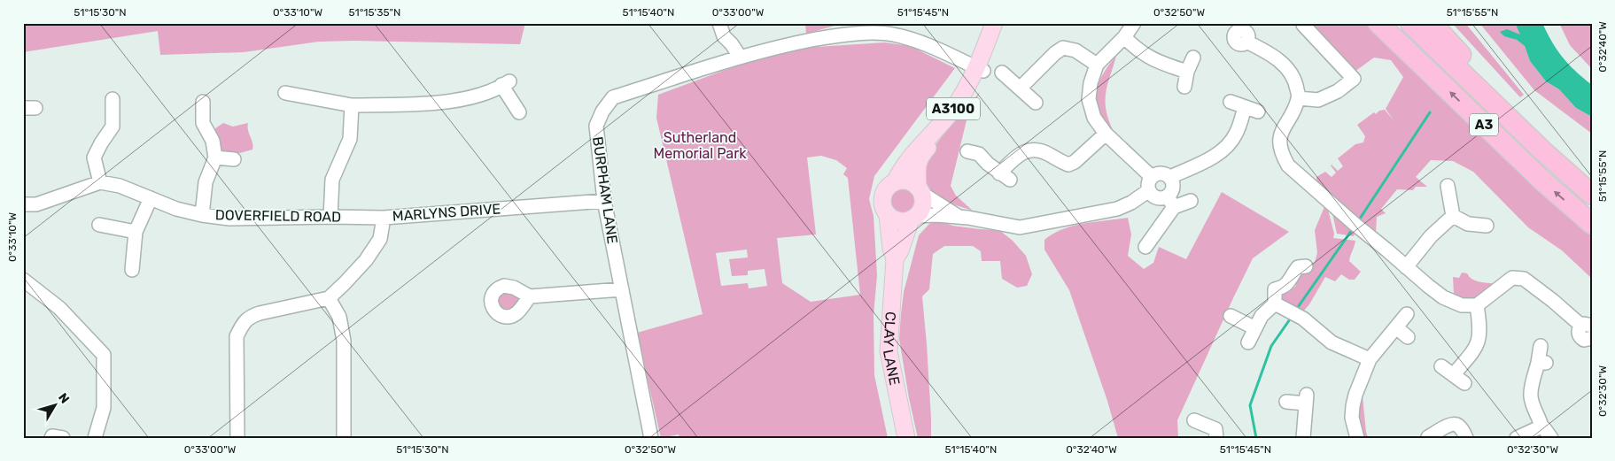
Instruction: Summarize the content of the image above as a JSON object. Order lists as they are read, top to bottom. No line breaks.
{"streets":{"highway":["A3"],"main road":["A3100","CLAY LANE"],"street":["BURPHAM LANE","MARLYNS DRIVE","DOVERFIELD ROAD"]},"crossings":[["BURPHAM LANE","MARLYNS DRIVE"],["BURPHAM LANE","CLAY LANE"],["MARLYNS DRIVE","DOVERFIELD ROAD"]],"parks":["Sutherland Memorial Park"],"north":"top right","coordinates":["51°15'30\"N","0°33'10\"W","51°15'35\"N","51°15'40\"N","0°33'00\"W","51°15'45\"N","0°32'50\"W","51°15'55\"N","0°32'40\"W","0°32'30\"W"]}
